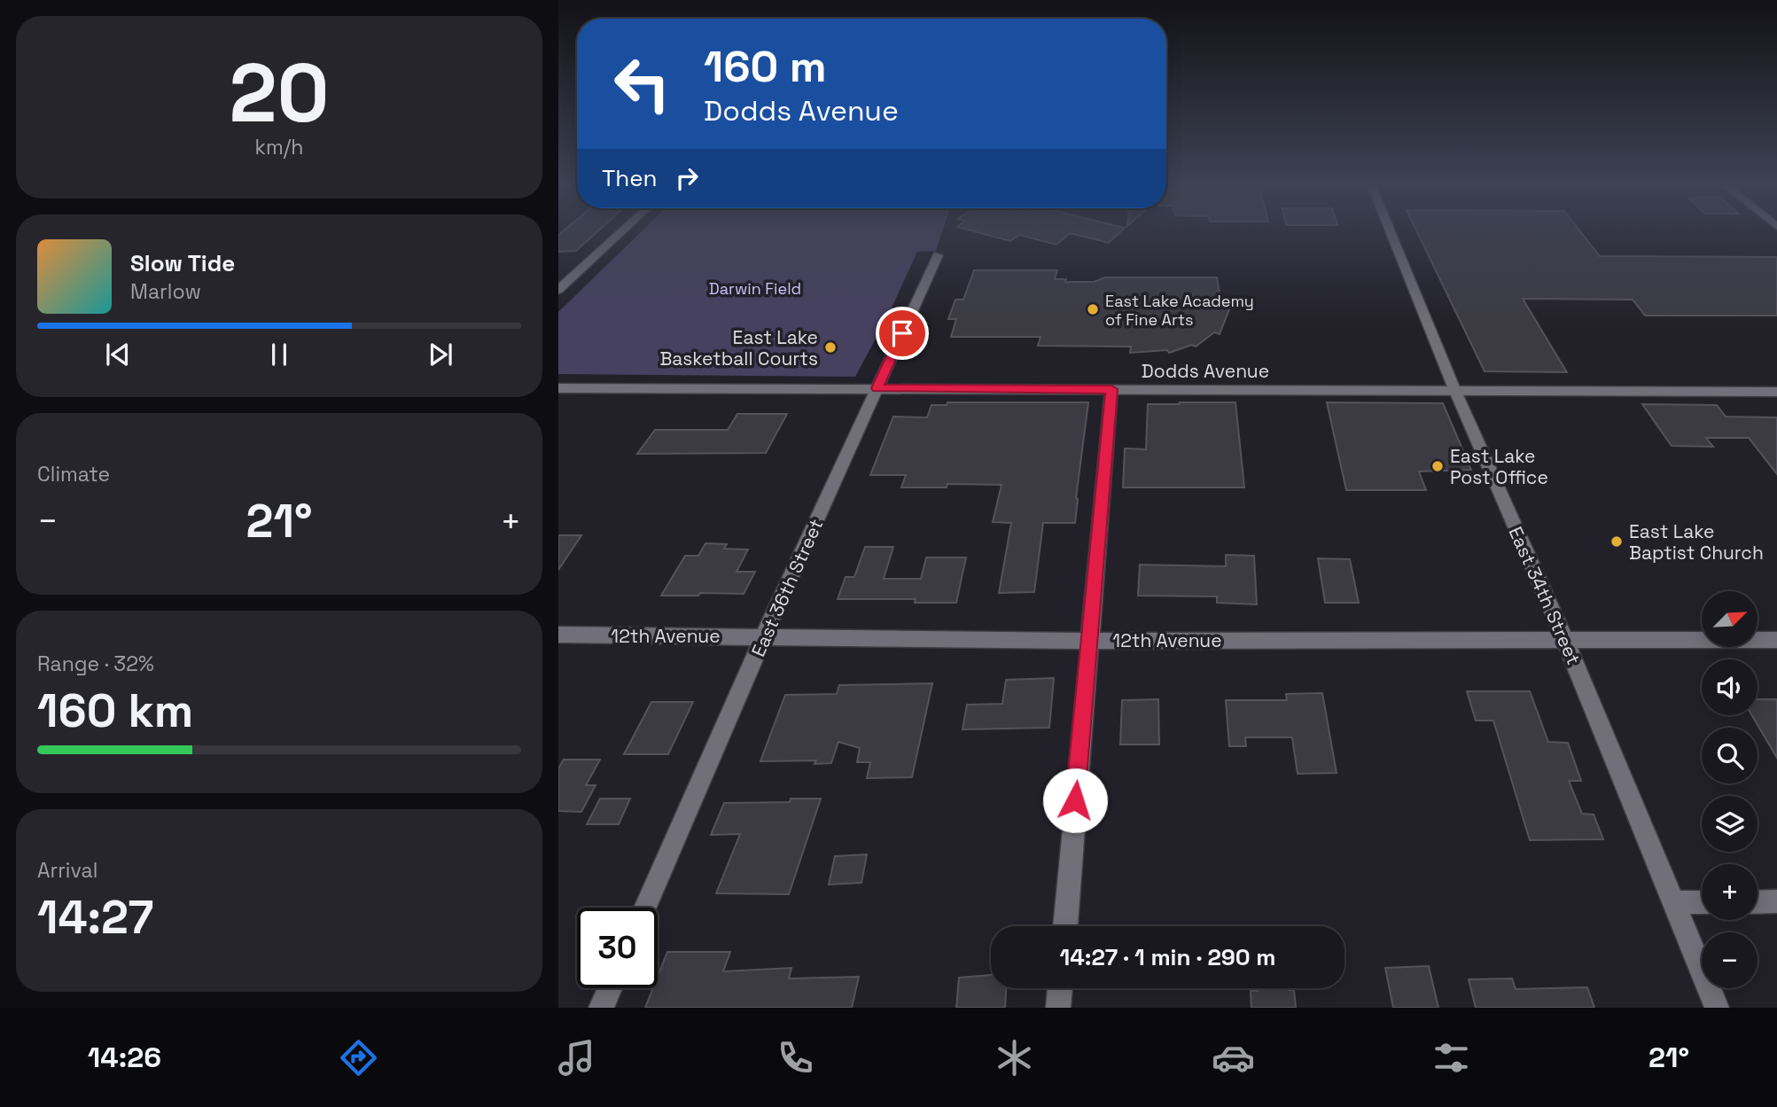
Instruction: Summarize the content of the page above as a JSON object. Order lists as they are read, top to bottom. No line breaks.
{"streets":{"street":["Dodds Avenue","East 36th Street","East 34th Street","12th Avenue"]},"crossings":[["Dodds Avenue","East 36th Street"],["Dodds Avenue","East 34th Street"],["East 36th Street","12th Avenue"],["East 34th Street","12th Avenue"]],"parks":["Darwin Field"],"places":["East Lake Academy of Fine Arts","East Lake Basketball Courts","East Lake Post Office","East Lake Baptist Church"],"north":"top right","page":{"tile":[["20","km/h"],"Climate",["Range · 32%","160 km"],["Arrival","14:27"]],"turn":["160 m","Dodds Avenue"],"then":"Then","song":["Slow Tide","Marlow"],"heat":["−","21°","+"],"map_buttons":["+","−"],"limit":"30","trip":"14:27 · 1 min · 290 m","tabs":["14:26","21°"]}}
